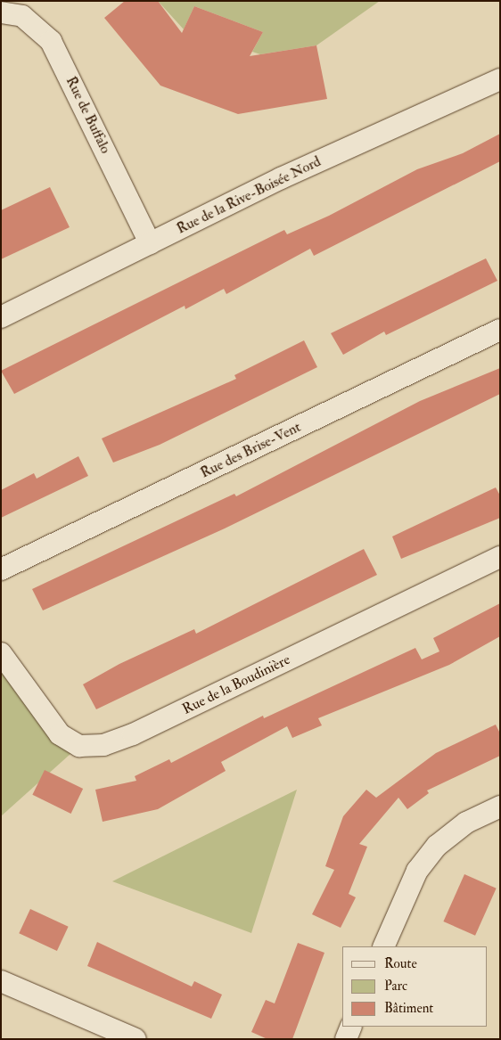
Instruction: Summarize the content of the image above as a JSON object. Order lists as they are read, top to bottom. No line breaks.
{"streets":{"street":["Rue de Buffalo","Rue de la Rive-Boisée Nord","Rue des Brise-Vent","Rue de la Boudinière"]},"crossings":[["Rue de Buffalo","Rue de la Rive-Boisée Nord"]],"legend":["Route","Parc","Bâtiment"]}
